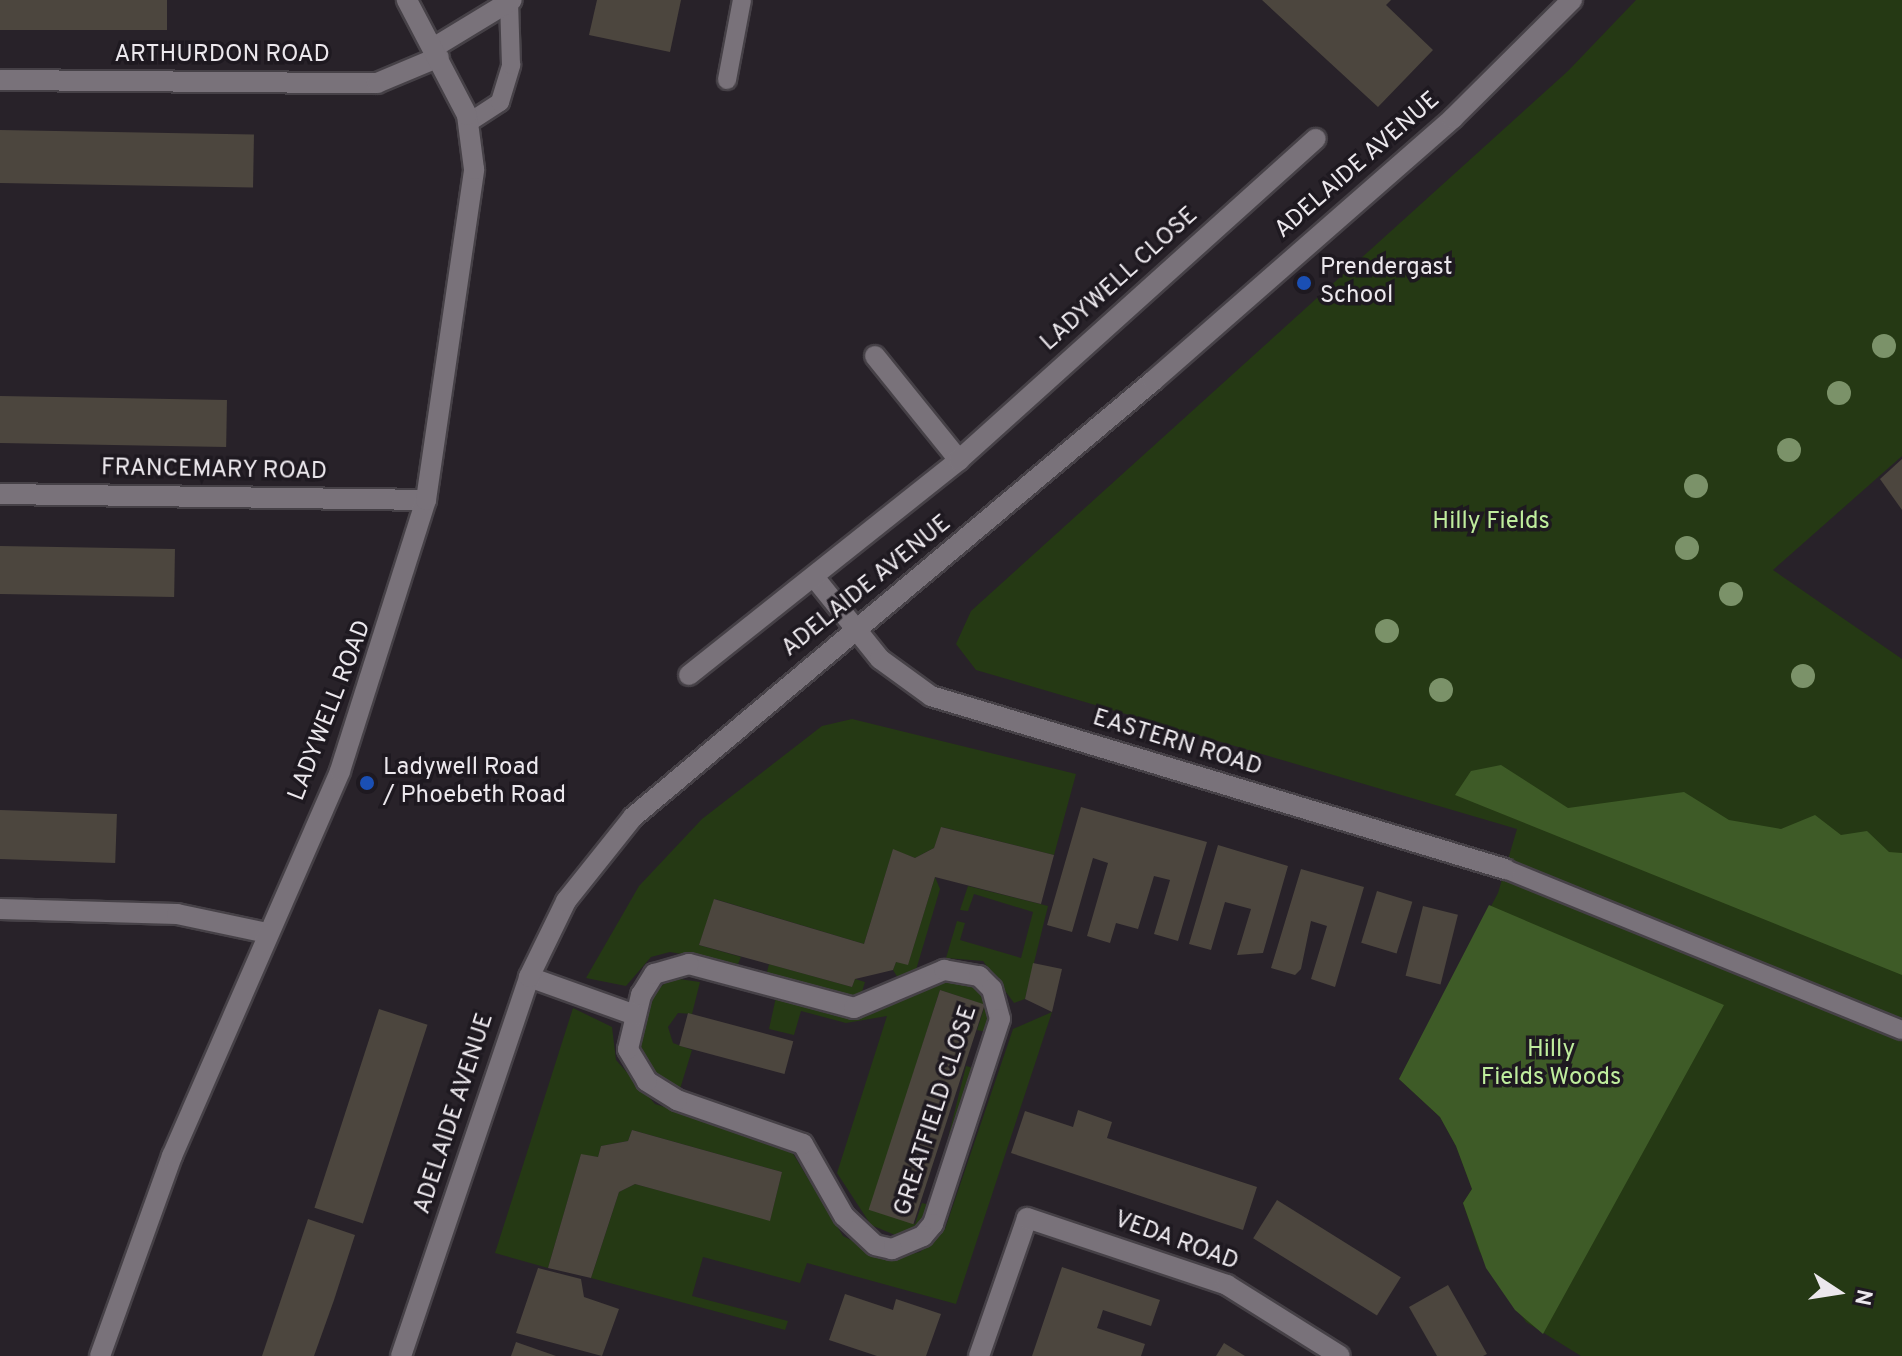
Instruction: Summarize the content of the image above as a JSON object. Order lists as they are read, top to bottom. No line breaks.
{"streets":{"street":["ARTHURDON ROAD","ADELAIDE AVENUE","LADYWELL CLOSE","FRANCEMARY ROAD","LADYWELL ROAD","EASTERN ROAD","GREATFIELD CLOSE","VEDA ROAD"]},"crossings":[["ARTHURDON ROAD","LADYWELL ROAD"],["ADELAIDE AVENUE","EASTERN ROAD"],["FRANCEMARY ROAD","LADYWELL ROAD"]],"parks":["Hilly Fields","Hilly Fields Woods"],"places":["Prendergast School","Ladywell Road / Phoebeth Road"],"north":"right"}
